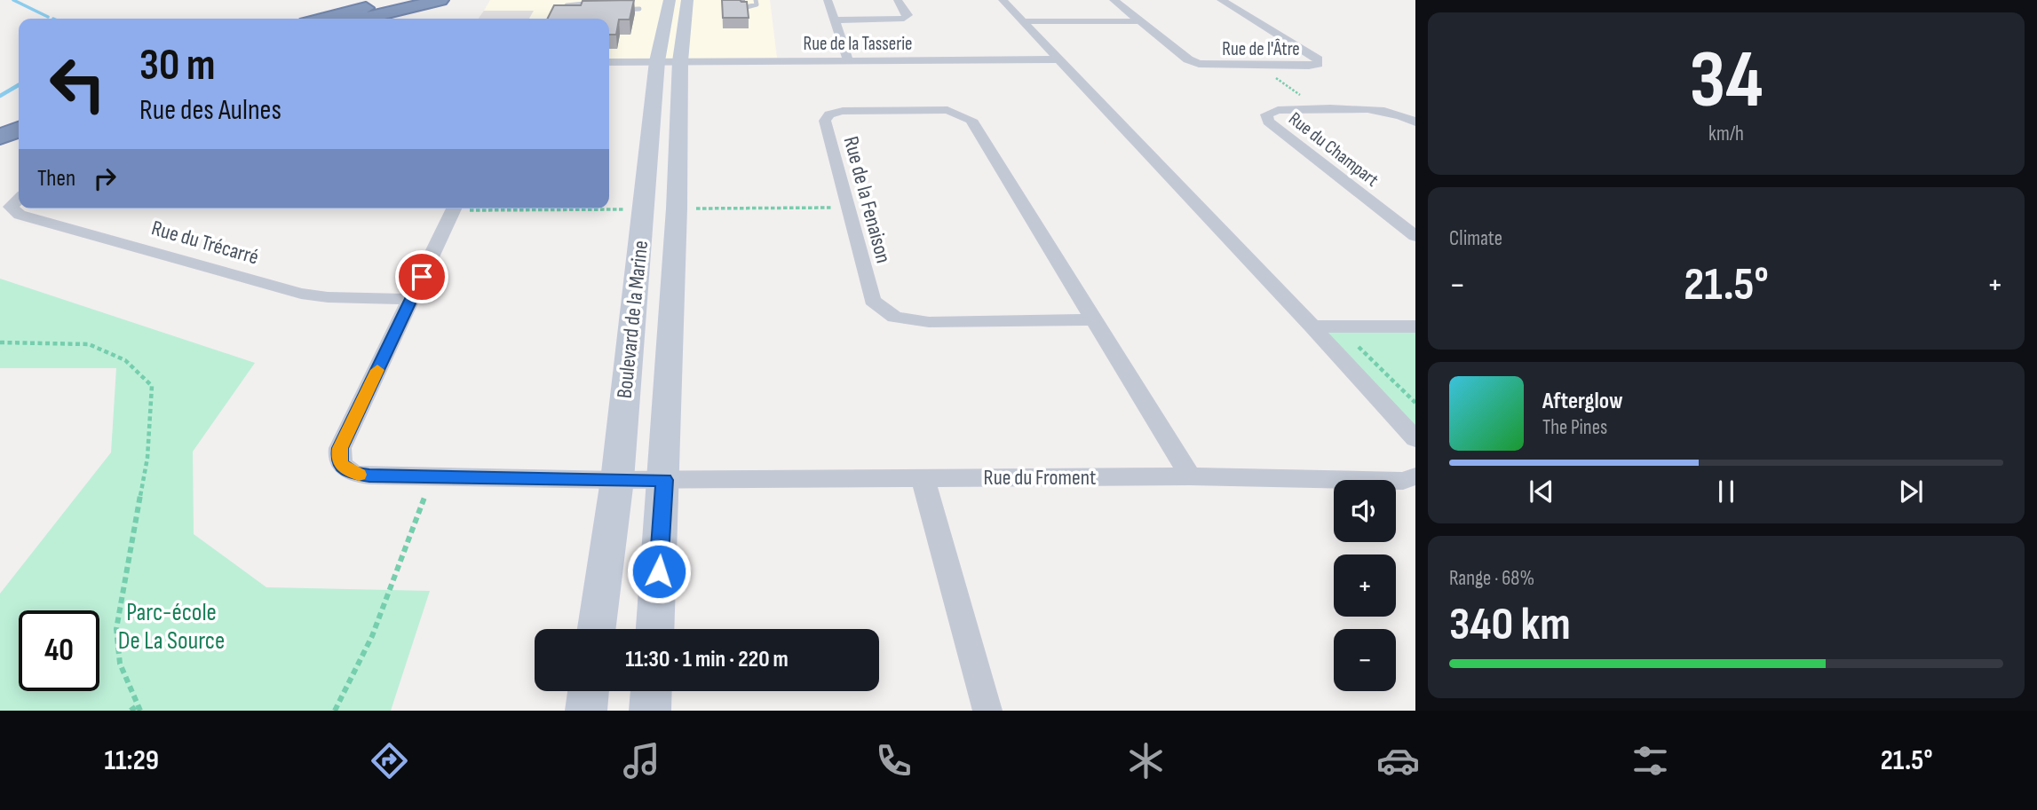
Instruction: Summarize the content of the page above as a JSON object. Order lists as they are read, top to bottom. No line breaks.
{"streets":{"street":["Rue de la Tasserie","Rue de l'Âtre","Rue du Champart","Rue de la Fenaison","Rue du Trécarré","Boulevard de la Marine","Rue du Froment"]},"crossings":[["Rue de la Tasserie","Boulevard de la Marine"],["Rue de la Fenaison","Rue du Froment"],["Rue du Trécarré","Rue du Froment"],["Boulevard de la Marine","Rue du Froment"]],"parks":["Parc-école De La Source"],"page":{"tile":[["34","km/h"],"Climate",["Range · 68%","340 km"]],"turn":["30 m","Rue des Aulnes"],"then":"Then","heat":["−","21.5°","+"],"song":["Afterglow","The Pines"],"map_buttons":["+","−"],"limit":"40","trip":"11:30 · 1 min · 220 m","tabs":["11:29","21.5°"]}}
